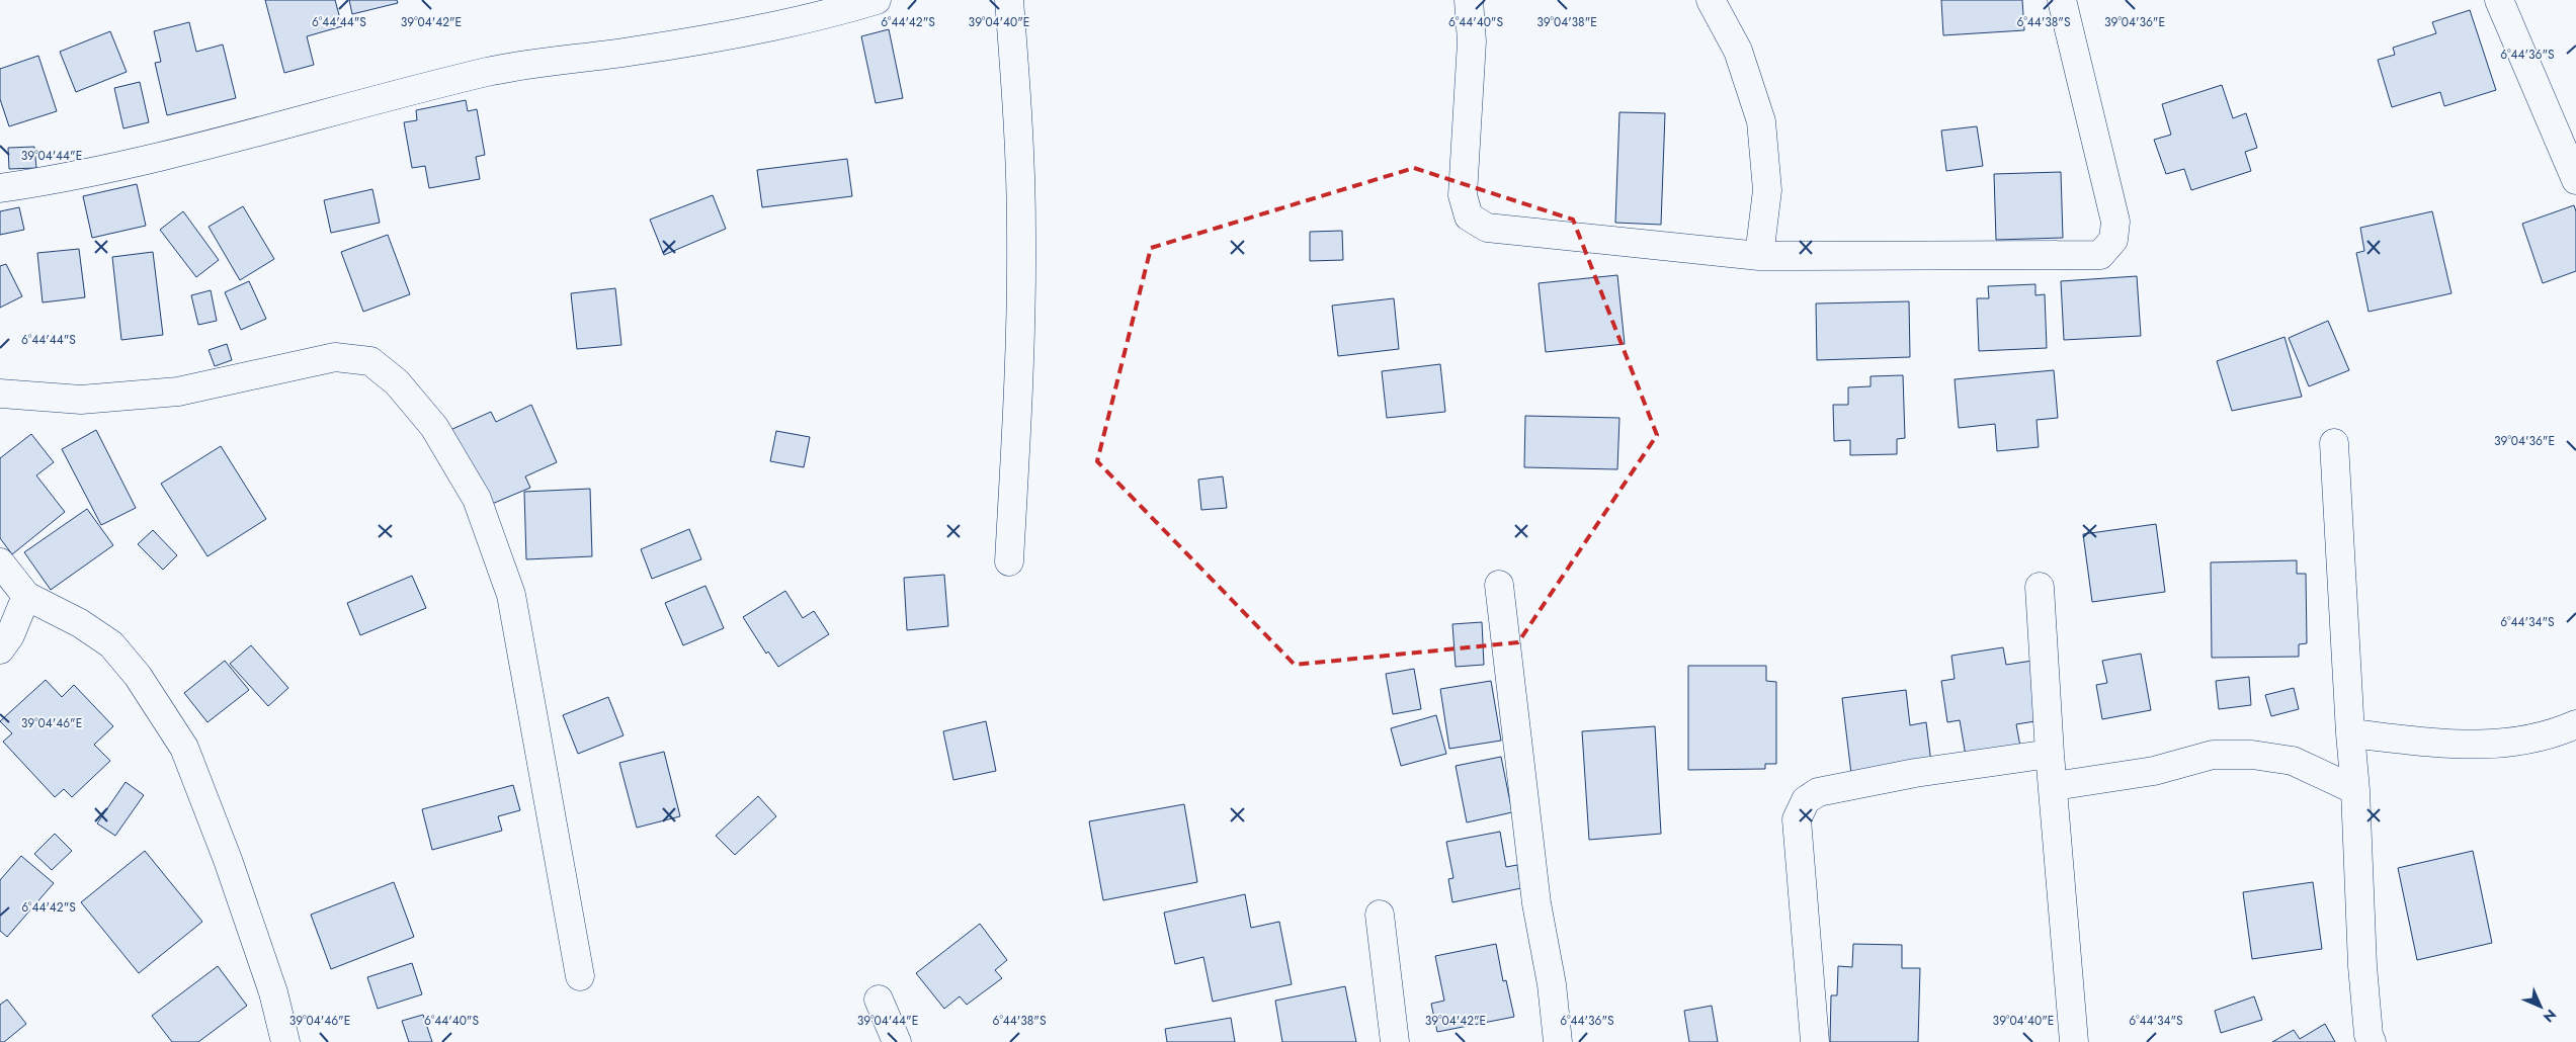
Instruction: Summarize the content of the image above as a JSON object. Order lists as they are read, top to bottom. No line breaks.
{"north":"bottom right","coordinates":["6°44'44\"S","39°04'42\"E","6°44'42\"S","39°04'40\"E","6°44'40\"S","39°04'38\"E","6°44'38\"S","39°04'36\"E","6°44'36\"S","39°04'44\"E","6°44'34\"S","39°04'46\"E"]}
